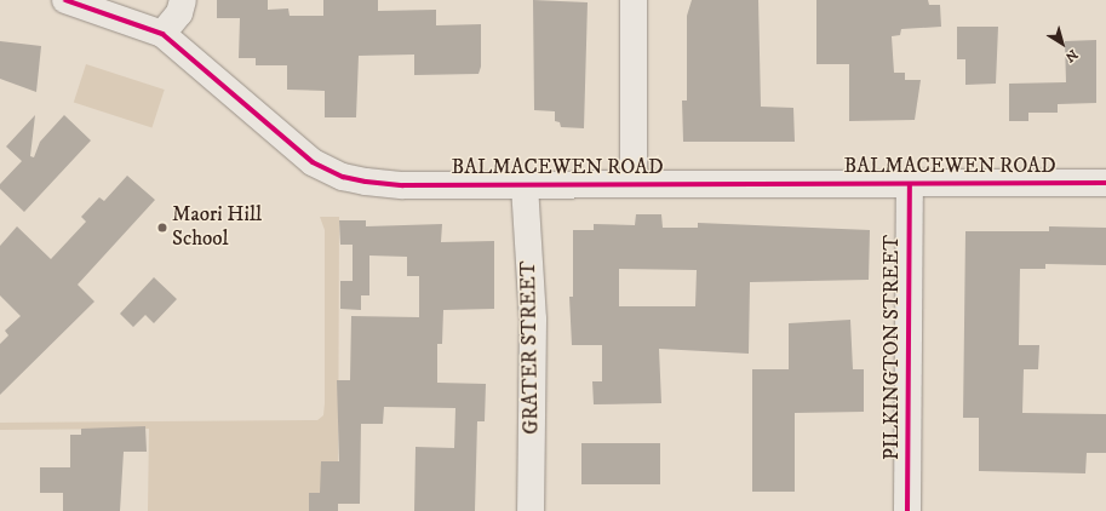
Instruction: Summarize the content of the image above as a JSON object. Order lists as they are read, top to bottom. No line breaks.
{"streets":{"street":["BALMACEWEN ROAD","GRATER STREET","PILKINGTON STREET"]},"crossings":[["BALMACEWEN ROAD","GRATER STREET"],["BALMACEWEN ROAD","PILKINGTON STREET"]],"places":["Maori Hill School"],"north":"bottom right"}
